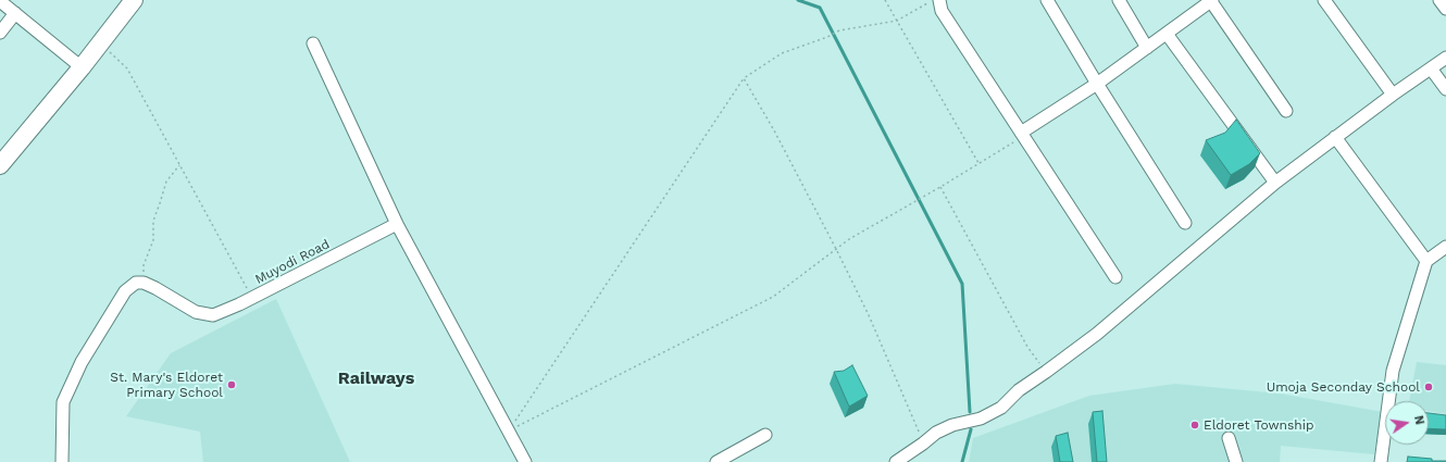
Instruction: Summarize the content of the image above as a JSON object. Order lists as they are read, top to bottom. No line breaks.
{"streets":{"street":["Muyodi Road"]},"districts":["Railways"],"places":["St. Mary's Eldoret Primary School","Umoja Seconday School","Eldoret Township"],"north":"right"}
